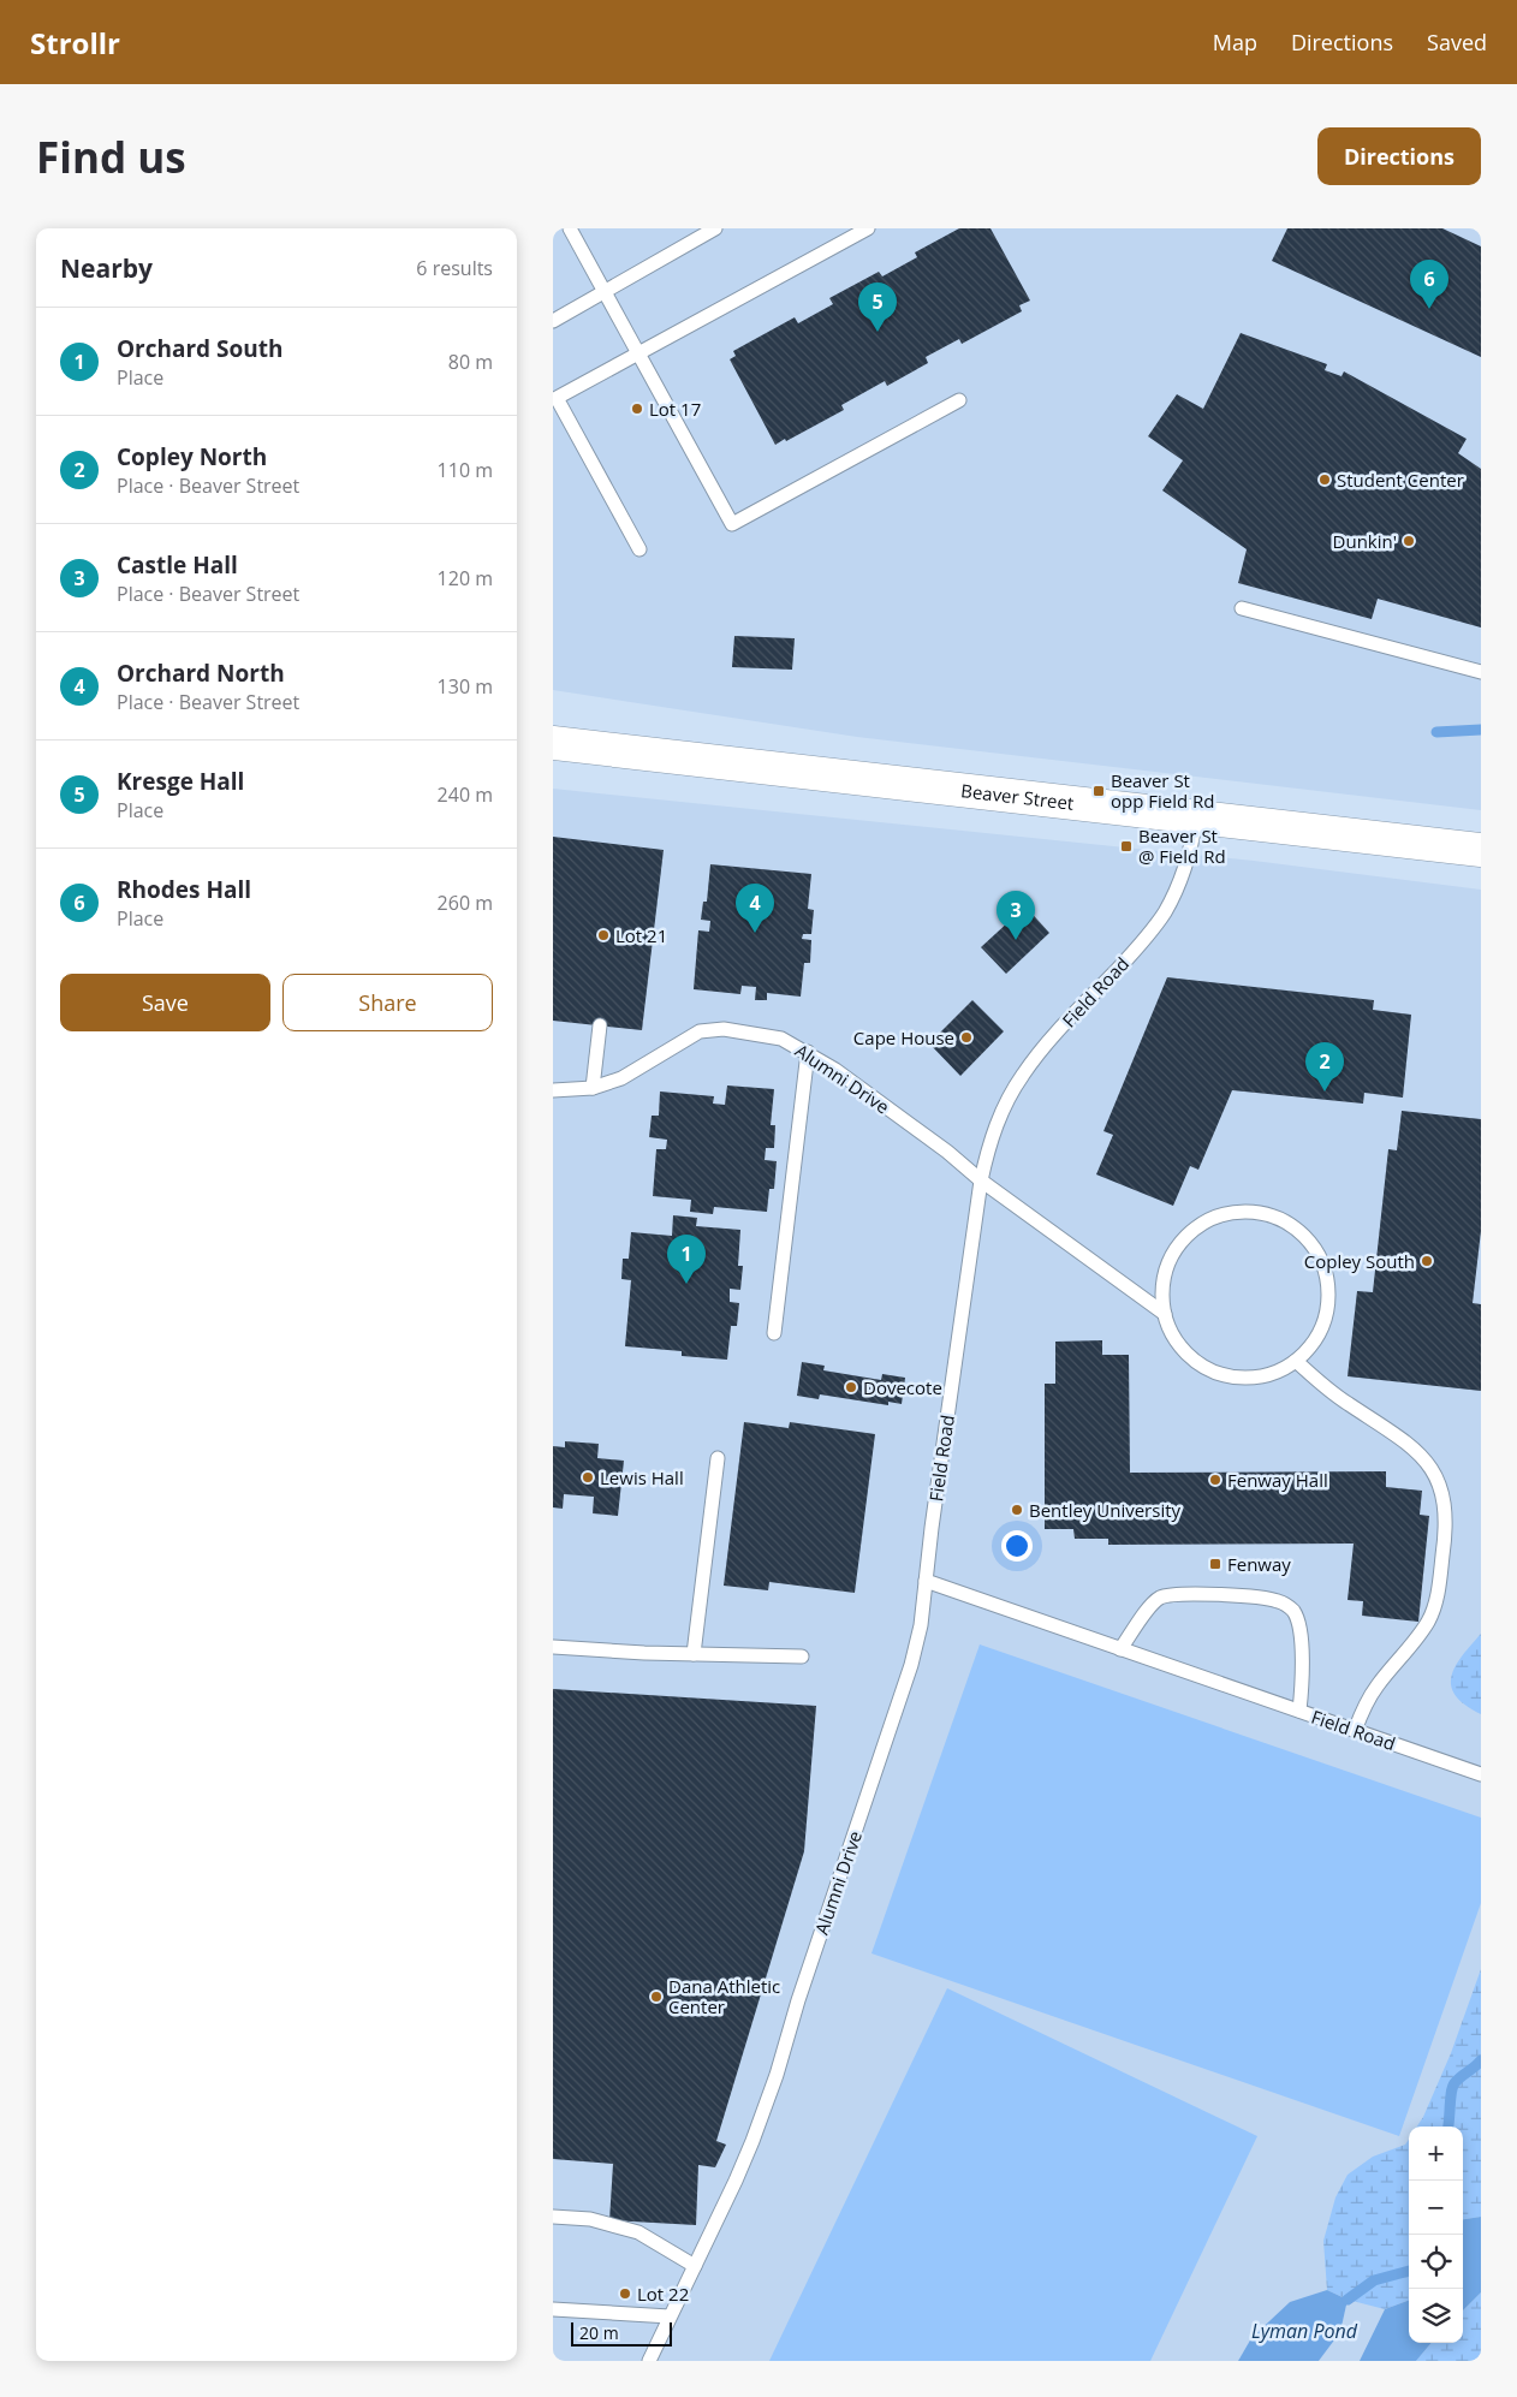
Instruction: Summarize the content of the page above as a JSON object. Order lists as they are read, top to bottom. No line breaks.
{"streets":{"main road":["Beaver Street"],"lane":["Field Road","Alumni Drive"]},"crossings":[["Beaver Street","Field Road"],["Field Road","Alumni Drive"]],"water":["Lyman Pond"],"places":{"other":["Lot 17","Student Center","Dunkin'","Lot 21","Cape House","Copley South","Dovecote","Lewis Hall","Fenway Hall","Bentley University","Dana Athletic Center","Lot 22"],"transit":["Beaver St opp Field Rd","Beaver St @ Field Rd","Fenway"]},"scale_bar":"20 m","page":{"header":"Strollr","nav":["Map","Directions","Saved"],"buttons":["Directions",["Save","Share"]],"title":"Find us","heading":["Nearby","6 results"],"pins":["6","5","4","3","2","1"],"list":[{"mark":"1","name":"Orchard South","note":"Place","value":"80 m"},{"mark":"2","name":"Copley North","note":"Place · Beaver Street","value":"110 m"},{"mark":"3","name":"Castle Hall","note":"Place · Beaver Street","value":"120 m"},{"mark":"4","name":"Orchard North","note":"Place · Beaver Street","value":"130 m"},{"mark":"5","name":"Kresge Hall","note":"Place","value":"240 m"},{"mark":"6","name":"Rhodes Hall","note":"Place","value":"260 m"}],"map_buttons":["+","−"],"scale":"20 m"}}
